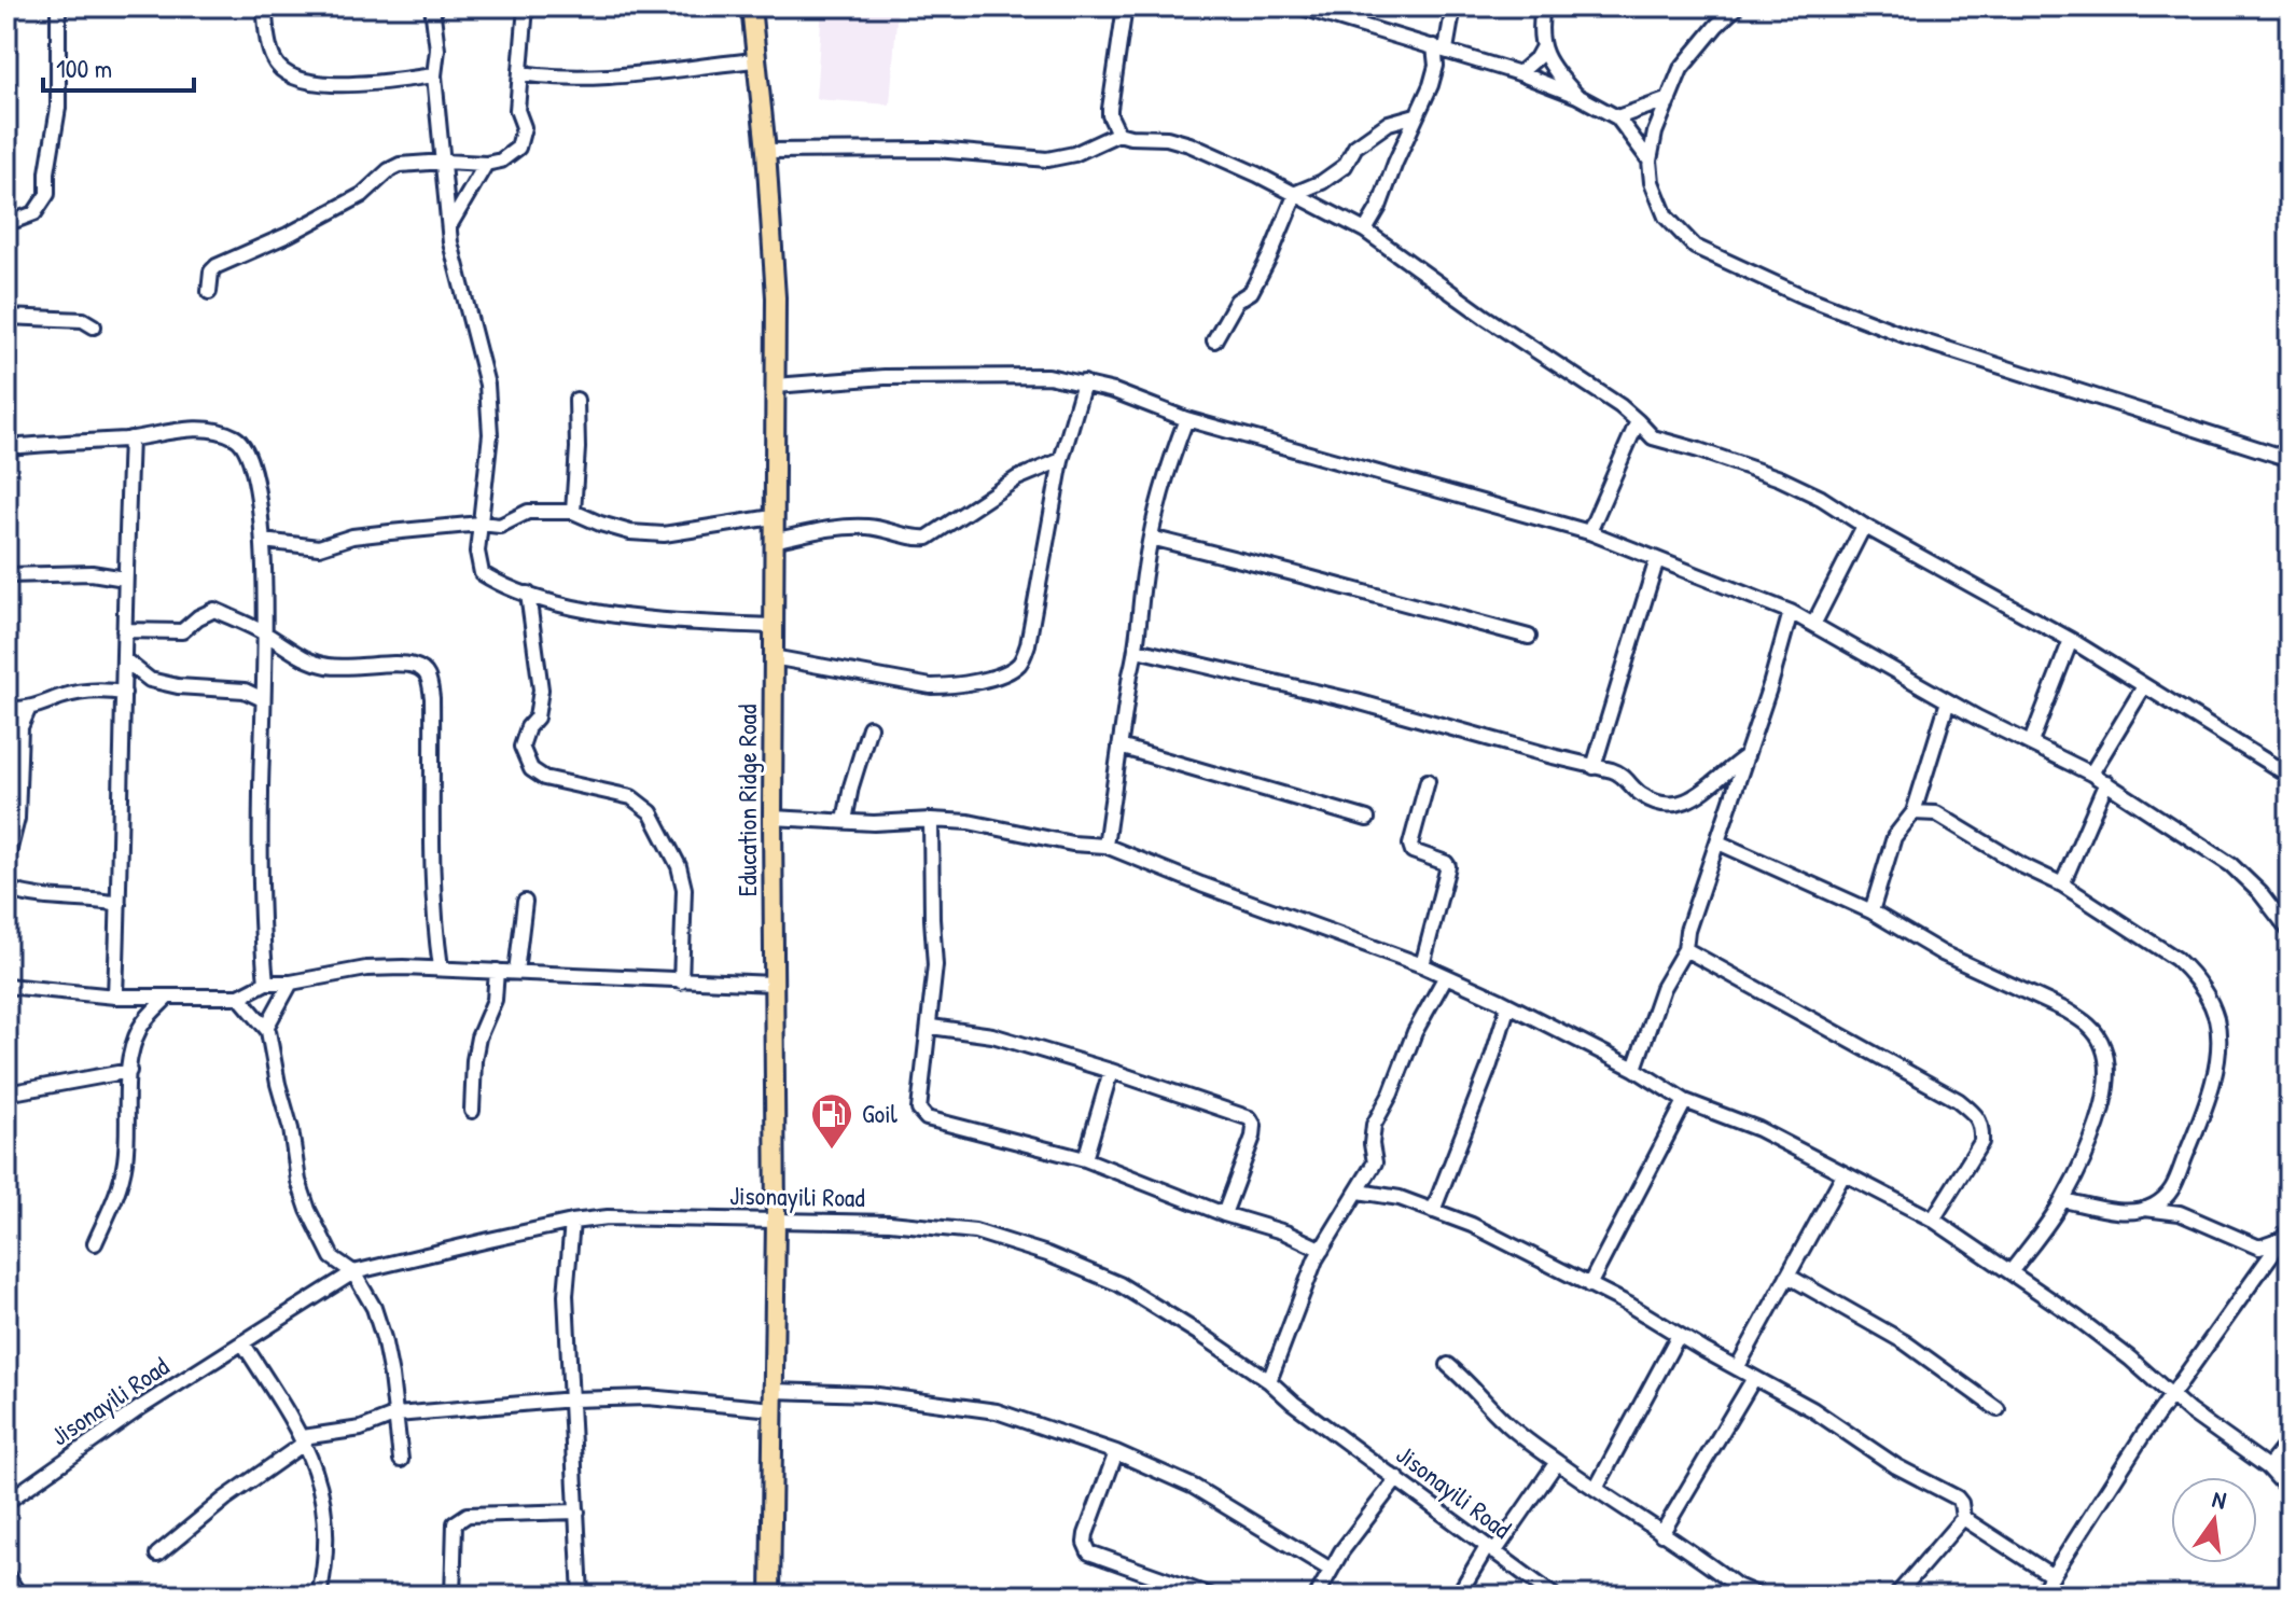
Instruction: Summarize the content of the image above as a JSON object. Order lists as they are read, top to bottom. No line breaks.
{"streets":{"main road":["Education Ridge Road"],"street":["Jisonayili Road"]},"crossings":[["Education Ridge Road","Jisonayili Road"]],"places":{"fuel station":["Goil"]},"scale_bar":"100 m","north":"top"}
